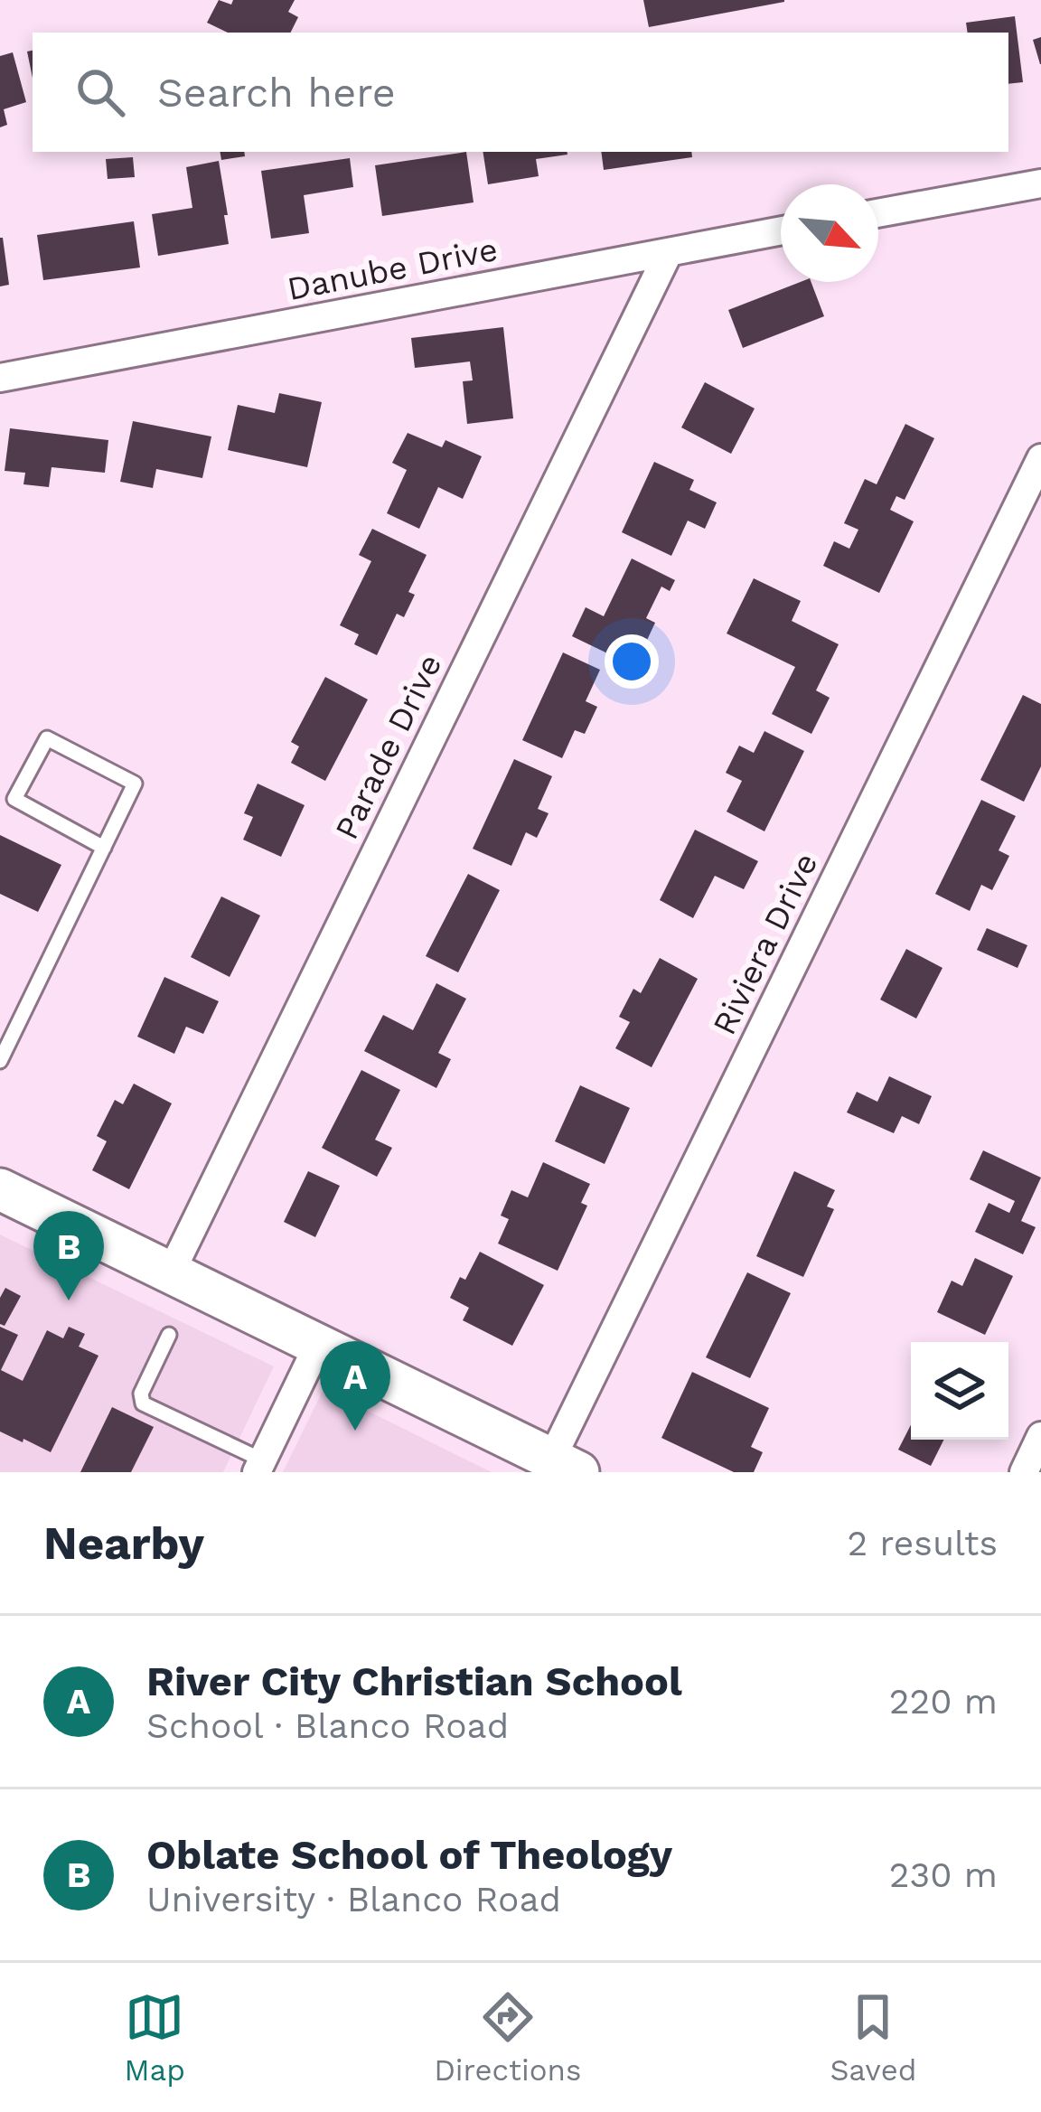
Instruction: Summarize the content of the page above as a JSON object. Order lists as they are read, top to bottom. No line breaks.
{"streets":{"street":["Danube Drive","Parade Drive","Riviera Drive"]},"crossings":[["Danube Drive","Parade Drive"]],"north":"bottom right","page":{"search":"Search here","pins":["B","A"],"heading":["Nearby","2 results"],"list":[{"mark":"A","name":"River City Christian School","note":"School · Blanco Road","value":"220 m"},{"mark":"B","name":"Oblate School of Theology","note":"University · Blanco Road","value":"230 m"}],"nav":["Map","Directions","Saved"]}}
